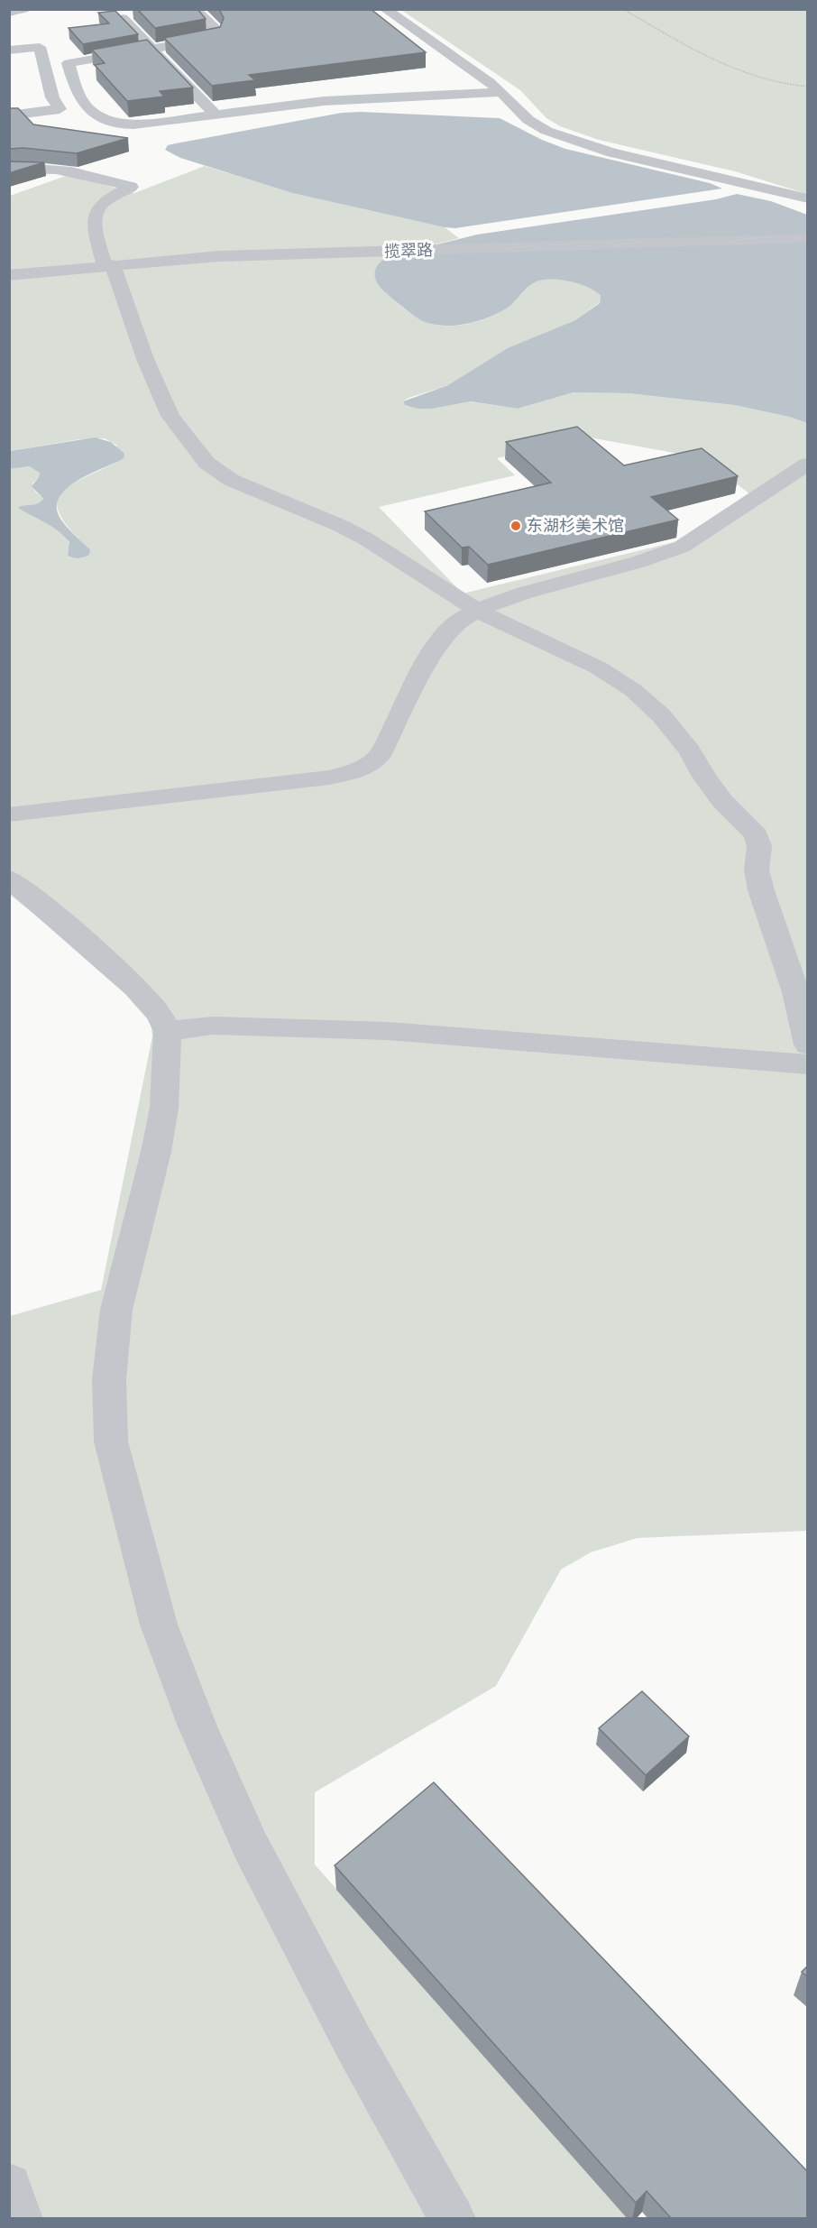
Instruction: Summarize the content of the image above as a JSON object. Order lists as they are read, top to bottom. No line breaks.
{"streets":{"street":["揽翠路"]},"places":["东湖杉美术馆"]}
